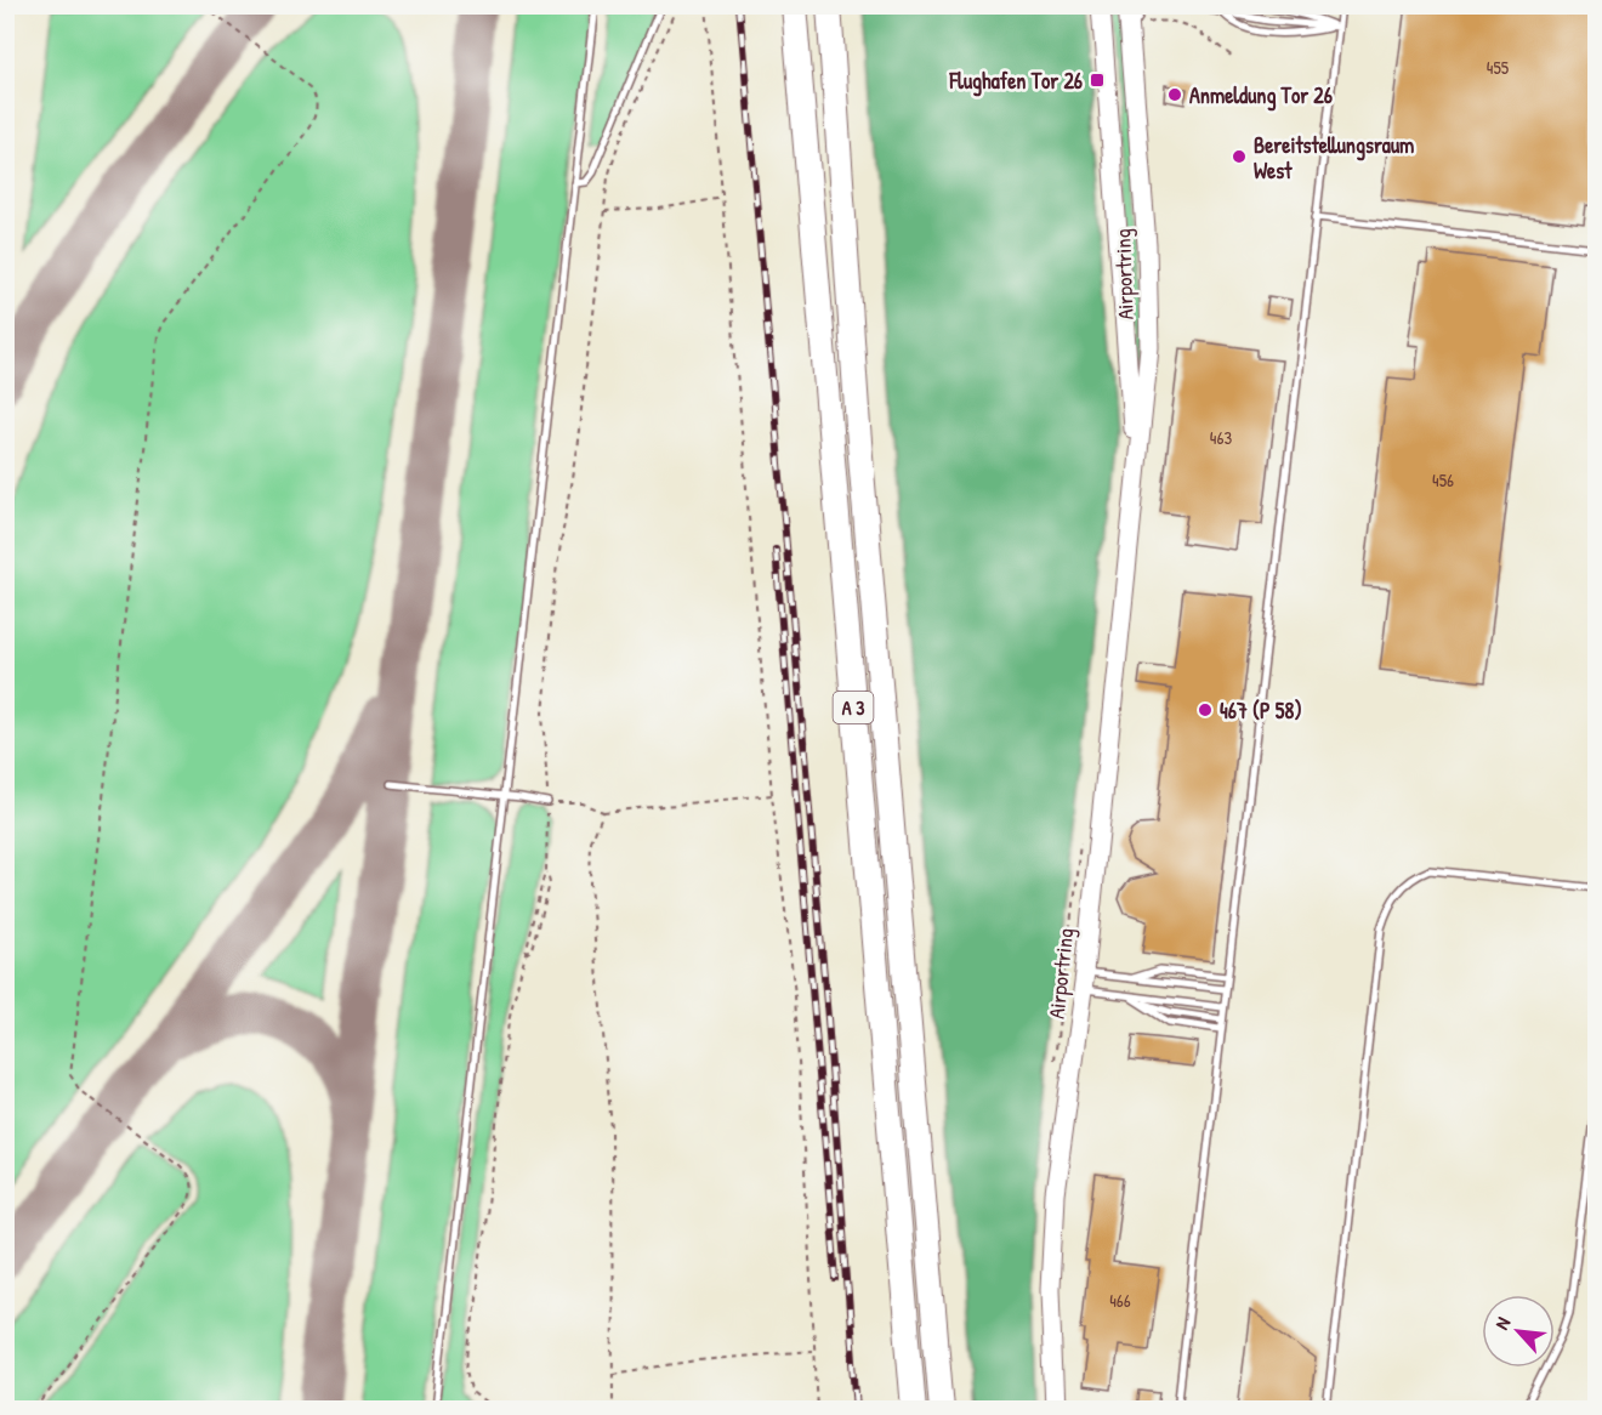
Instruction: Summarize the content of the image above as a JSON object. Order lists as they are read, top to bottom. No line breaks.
{"streets":{"highway":["A 3"],"street":["Airportring"]},"places":{"transit":["Flughafen Tor 26"],"other":["Anmeldung Tor 26","Bereitstellungsraum West","467 (P 58)"]},"house_numbers":["455","463","456","466"],"north":"top left"}
